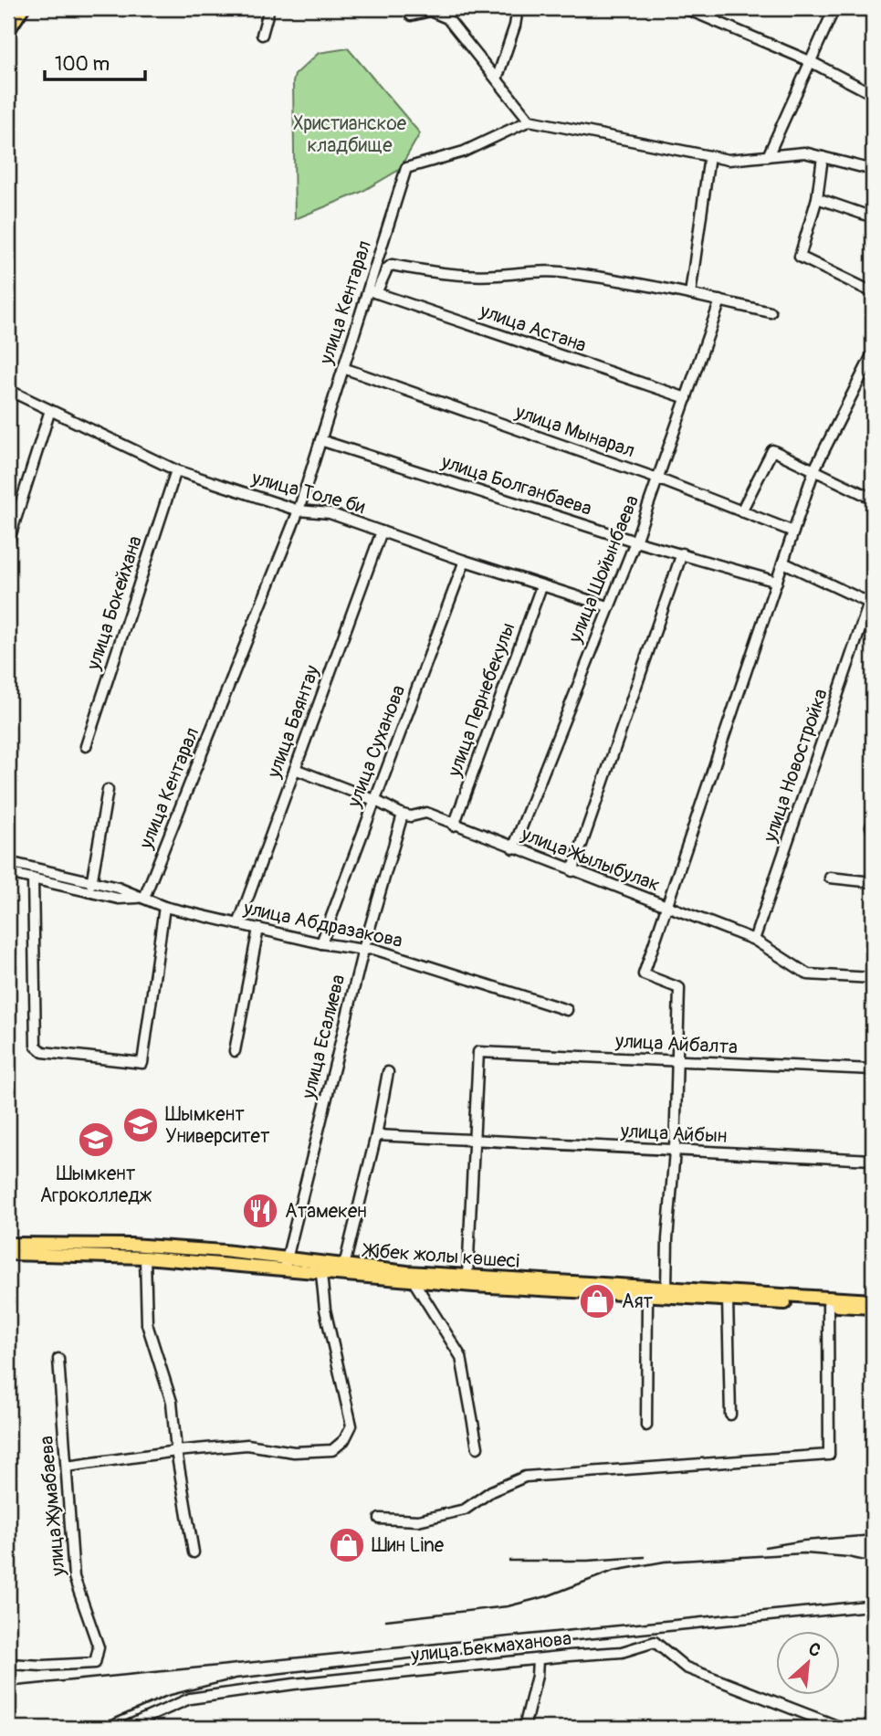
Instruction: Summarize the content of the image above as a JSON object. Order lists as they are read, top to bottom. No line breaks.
{"streets":{"main road":["Жібек жолы көшесі"],"street":["улица Кентарал","улица Астана","улица Мынарал","улица Болганбаева","улица Толе би","улица Шойынбаева","улица Бокейхана","улица Пернебекулы","улица Баянтау","улица Суханова","улица Новостройка","улица Жылыбулак","улица Абдразакова","улица Есалиева","улица Айбалта","улица Айбын","улица Жумабаева","улица Бекмаханова"]},"crossings":[["улица Кентарал","улица Астана"],["улица Кентарал","улица Мынарал"],["улица Кентарал","улица Болганбаева"],["улица Кентарал","улица Толе би"],["улица Кентарал","улица Абдразакова"],["улица Астана","улица Шойынбаева"],["улица Мынарал","улица Шойынбаева"],["улица Болганбаева","улица Шойынбаева"],["улица Толе би","улица Шойынбаева"],["улица Толе би","улица Бокейхана"],["улица Толе би","улица Пернебекулы"],["улица Толе би","улица Баянтау"],["улица Толе би","улица Суханова"],["улица Шойынбаева","улица Жылыбулак"],["улица Пернебекулы","улица Жылыбулак"],["улица Баянтау","улица Жылыбулак"],["улица Баянтау","улица Абдразакова"],["улица Суханова","улица Жылыбулак"],["улица Суханова","улица Абдразакова"],["улица Новостройка","улица Жылыбулак"],["улица Жылыбулак","улица Есалиева"],["улица Абдразакова","улица Есалиева"],["улица Есалиева","Жібек жолы көшесі"],["улица Айбалта","улица Айбын"]],"parks":["Христианское кладбище"],"places":{"school or university":["Шымкент Университет","Шымкент Агроколледж"],"restaurant":["Атамекен"],"shop":["Аят","Шин Line"]},"scale_bar":"100 m","north":"top right"}
